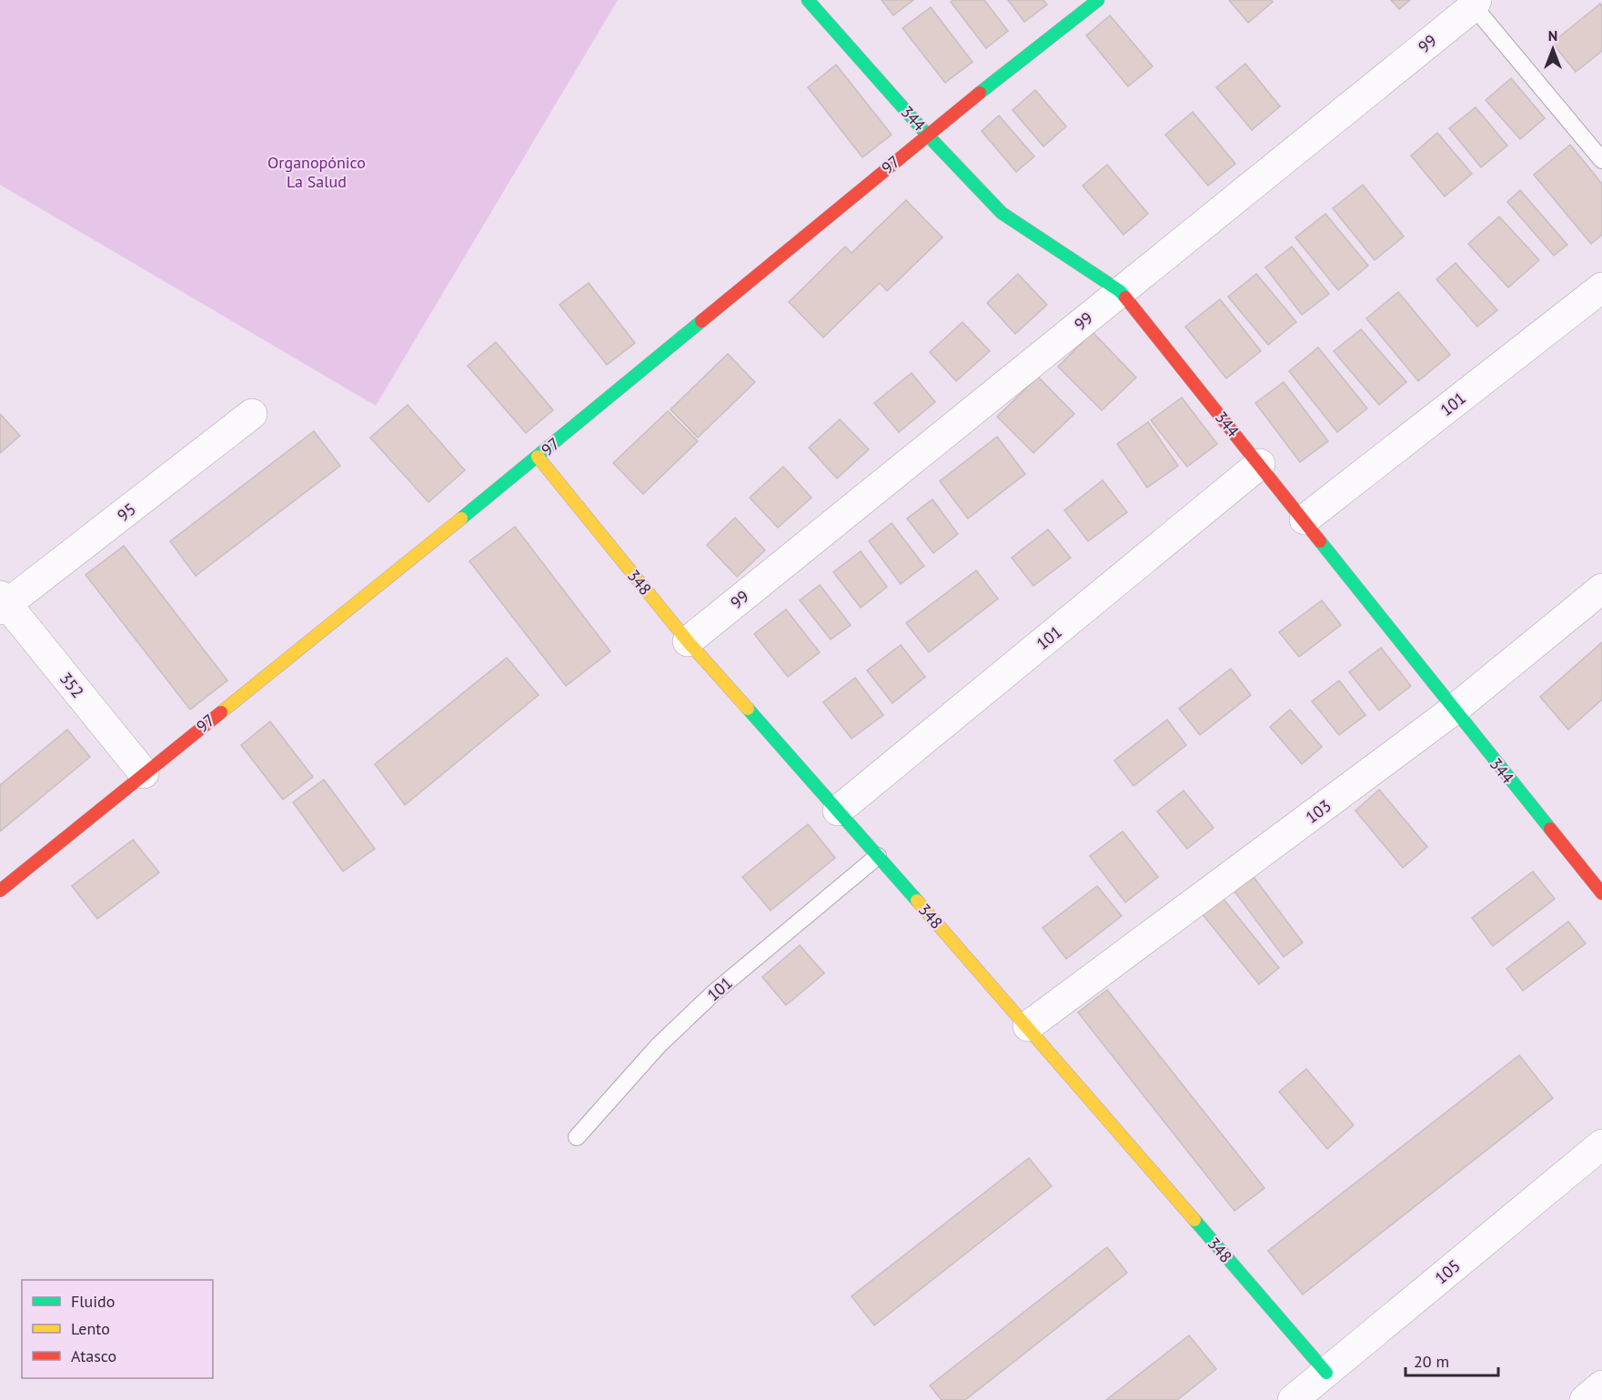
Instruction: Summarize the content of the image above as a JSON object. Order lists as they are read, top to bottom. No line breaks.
{"streets":{"street":["99","344","97","101","95","348","352","103","105"]},"crossings":[["99","344"],["99","348"],["344","97"],["344","101"],["344","103"],["97","348"],["97","352"],["101","348"],["95","352"],["348","103"],["348","105"]],"parks":["Organopónico La Salud"],"legend":["Fluido","Lento","Atasco"],"scale_bar":"20 m","north":"top"}
